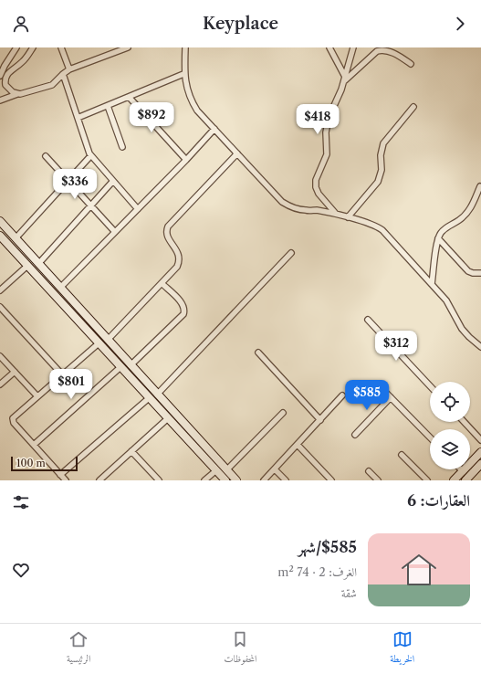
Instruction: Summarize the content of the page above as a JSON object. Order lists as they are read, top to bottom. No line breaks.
{"scale_bar":"100 m","page":{"header":"Keyplace","price":["$892","$418","$336","$312","$801","$585"],"scale":"100 m","heading":"العقارات: 6","list":[{"name":"$585/شهر","note":"الغرف: 2 · 74 m² · شقة"}],"tabs":["الخريطة","المحفوظات","الرئيسية"]}}
